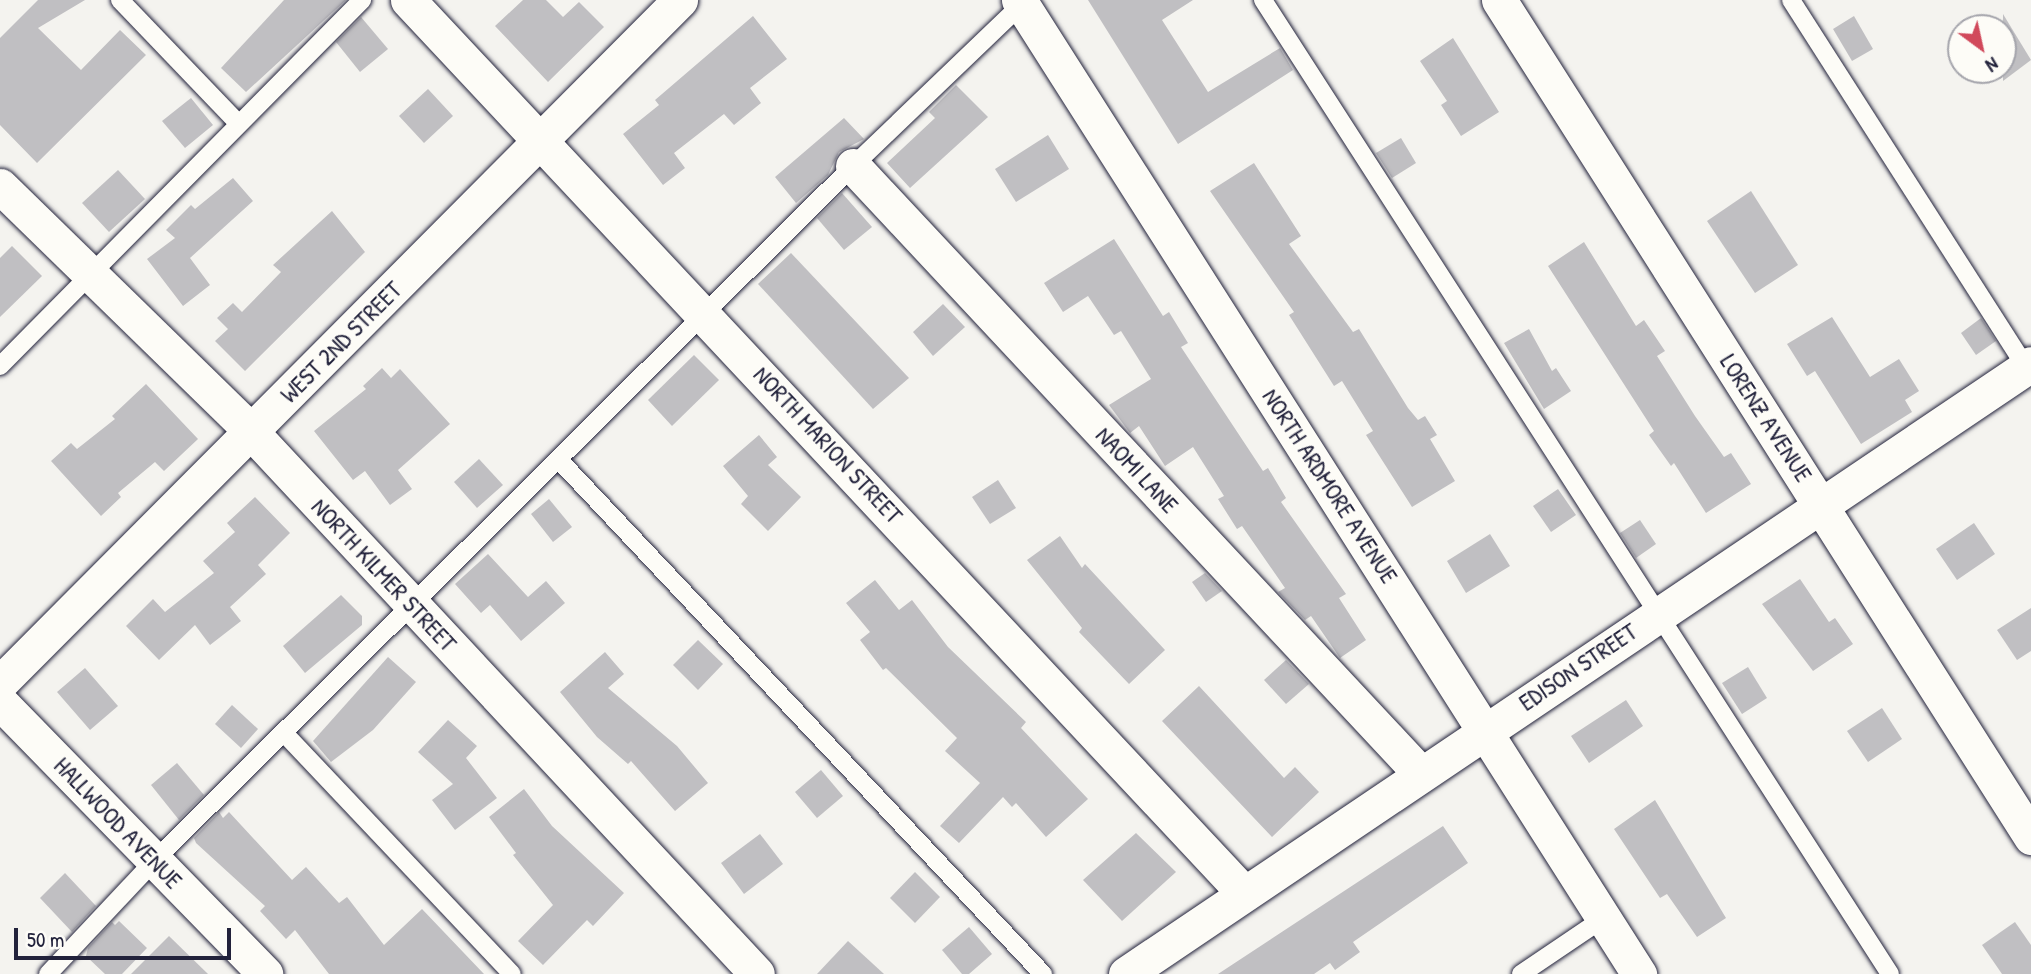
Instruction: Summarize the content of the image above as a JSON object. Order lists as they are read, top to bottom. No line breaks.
{"streets":{"street":["WEST 2ND STREET","LORENZ AVENUE","NORTH MARION STREET","NAOMI LANE","NORTH ARDMORE AVENUE","NORTH KILMER STREET","EDISON STREET","HALLWOOD AVENUE"]},"crossings":[["WEST 2ND STREET","NORTH MARION STREET"],["WEST 2ND STREET","NORTH KILMER STREET"],["LORENZ AVENUE","EDISON STREET"],["NORTH MARION STREET","EDISON STREET"],["NAOMI LANE","EDISON STREET"],["NORTH ARDMORE AVENUE","EDISON STREET"]],"scale_bar":"50 m","north":"bottom right"}
